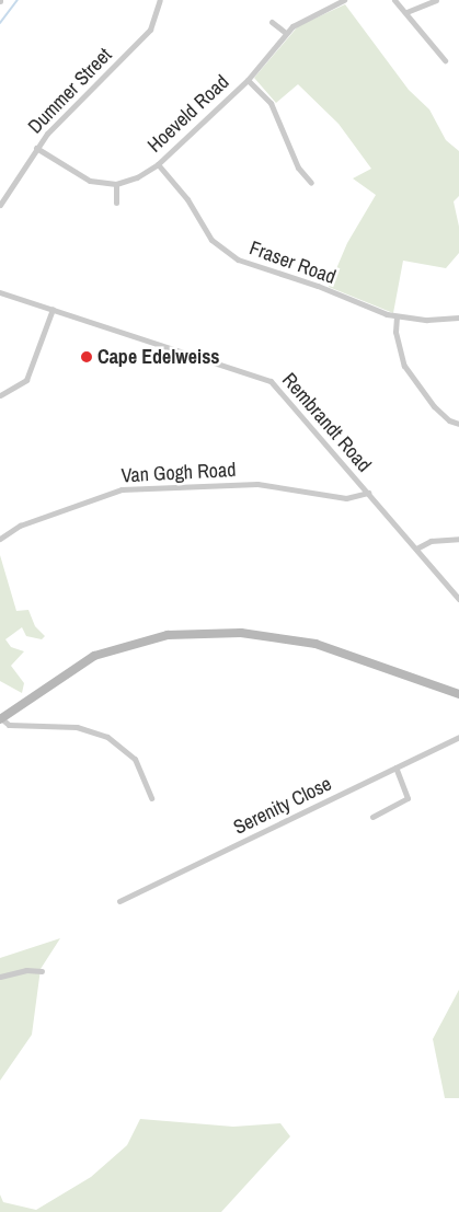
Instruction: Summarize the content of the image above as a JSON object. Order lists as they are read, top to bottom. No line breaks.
{"streets":{"street":["Dummer Street","Hoeveld Road","Fraser Road","Rembrandt Road","Van Gogh Road","Serenity Close"]},"crossings":[["Hoeveld Road","Fraser Road"],["Rembrandt Road","Van Gogh Road"]],"places":["Cape Edelweiss"]}
